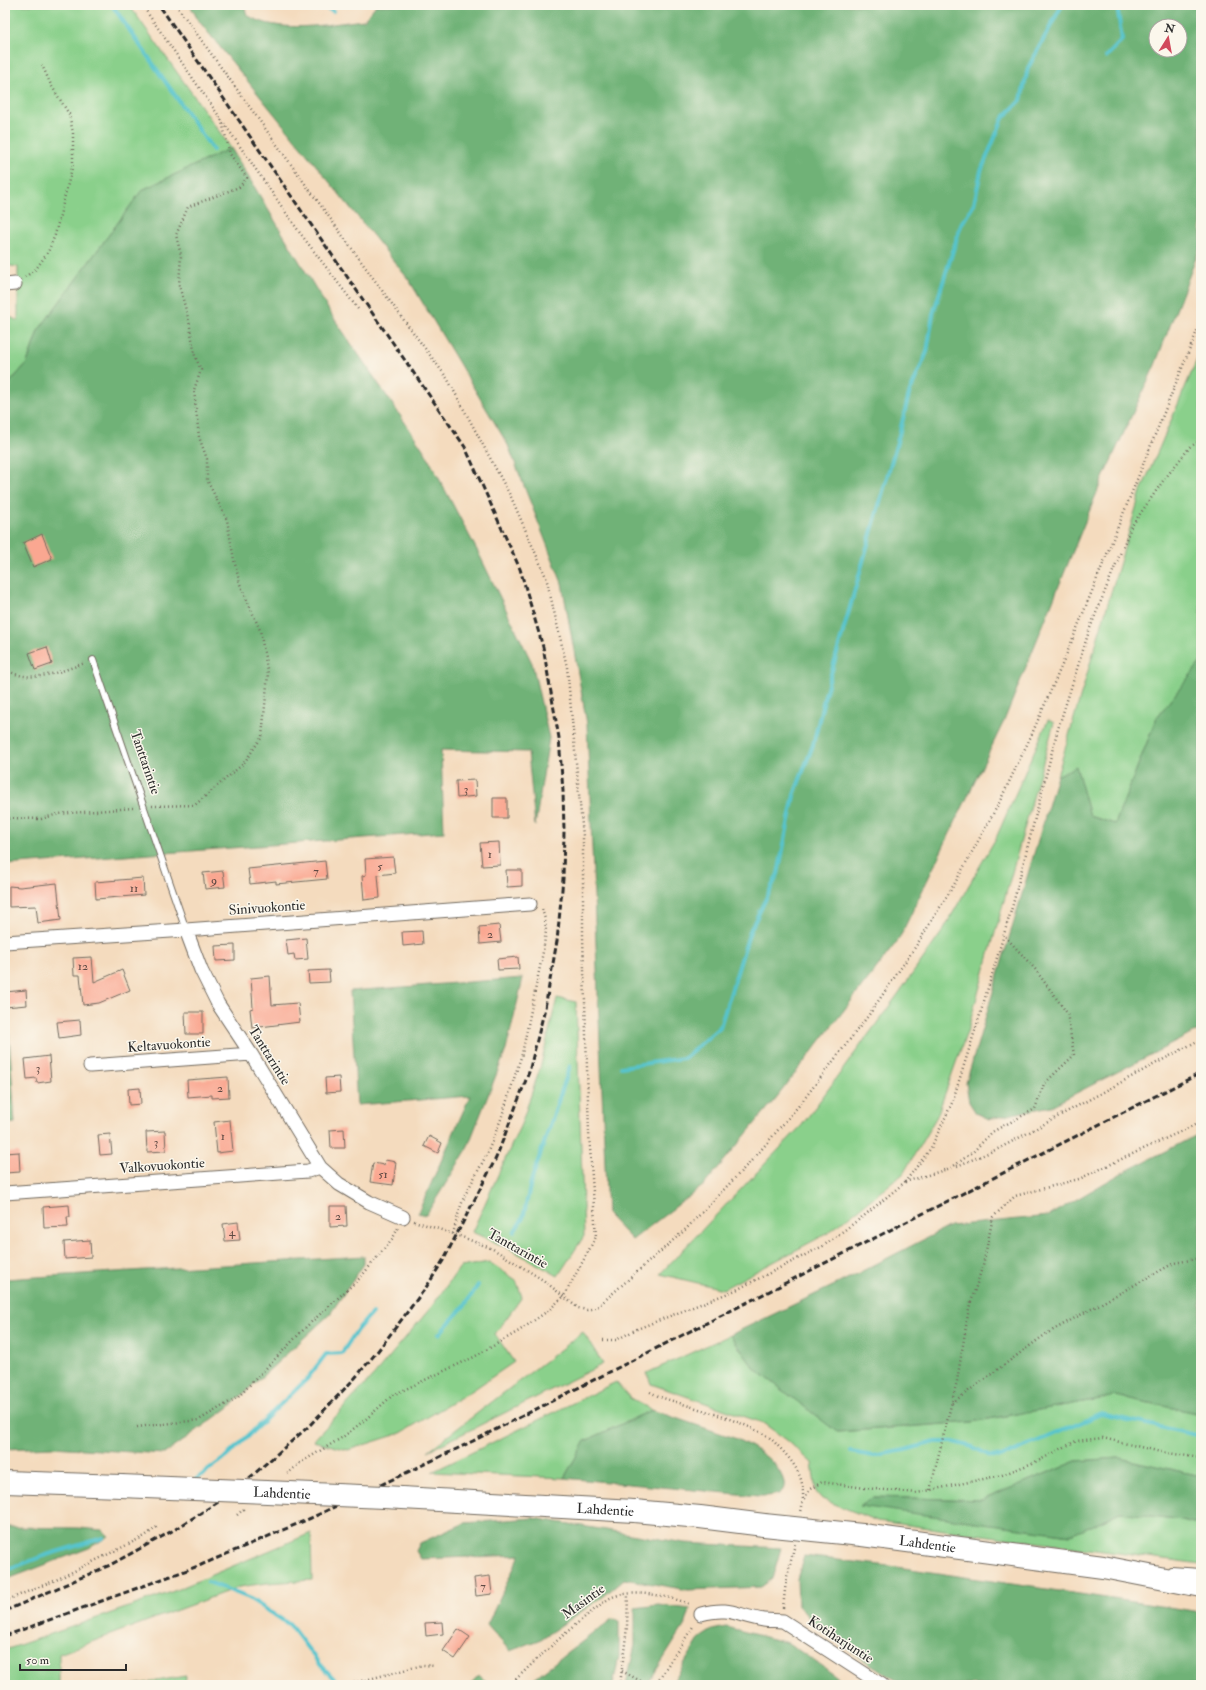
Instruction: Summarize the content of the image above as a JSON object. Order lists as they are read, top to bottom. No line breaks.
{"streets":{"highway":["Lahdentie"],"street":["Tanttarintie","Sinivuokontie","Keltavuokontie","Valkovuokontie","Kotiharjuntie"],"path":["Masintie"]},"crossings":[["Tanttarintie","Sinivuokontie"],["Tanttarintie","Keltavuokontie"],["Tanttarintie","Valkovuokontie"]],"house_numbers":["3","1","5","7","9","11","2","12","3","2","1","3","51","2","4","7"],"scale_bar":"50 m","north":"top"}
